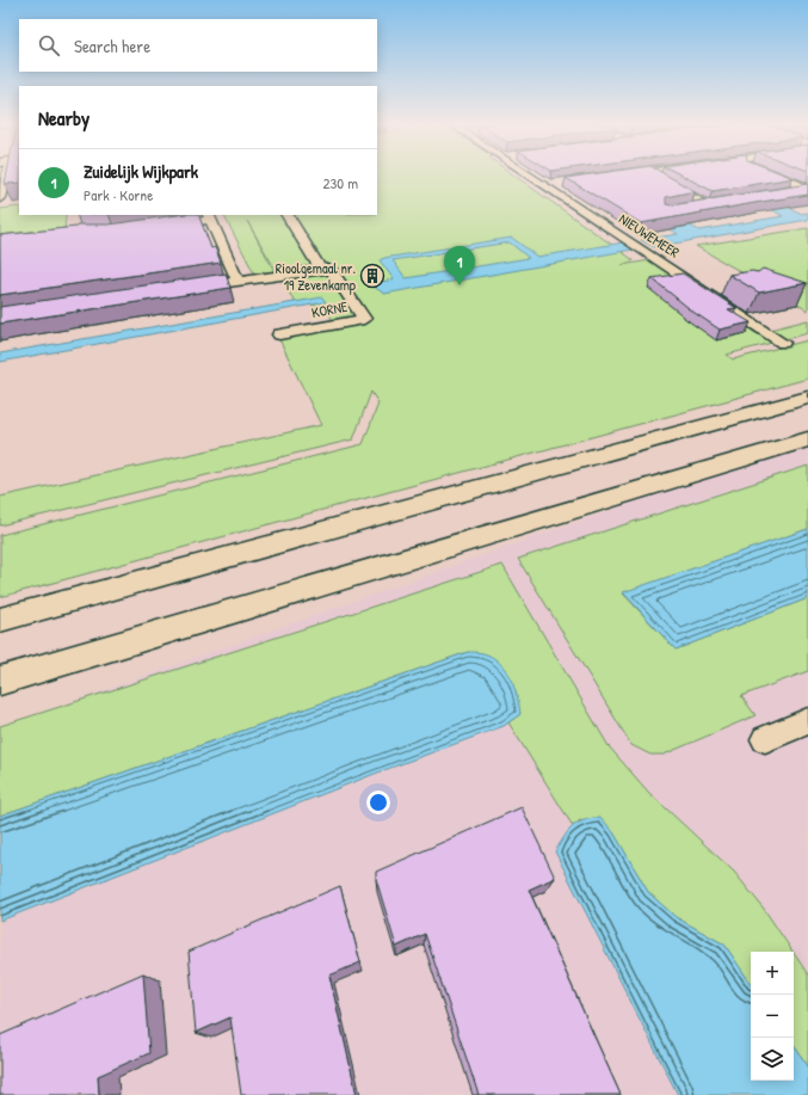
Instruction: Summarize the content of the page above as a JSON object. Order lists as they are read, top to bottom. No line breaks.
{"streets":{"street":["NIEUWEMEER","KORNE"]},"places":{"building":["Rioolgemaal nr. 19 Zevenkamp"]},"page":{"search":"Search here","heading":"Nearby","list":[{"mark":"1","name":"Zuidelijk Wijkpark","note":"Park · Korne","value":"230 m"}],"pins":"1","map_buttons":["+","−"]}}
